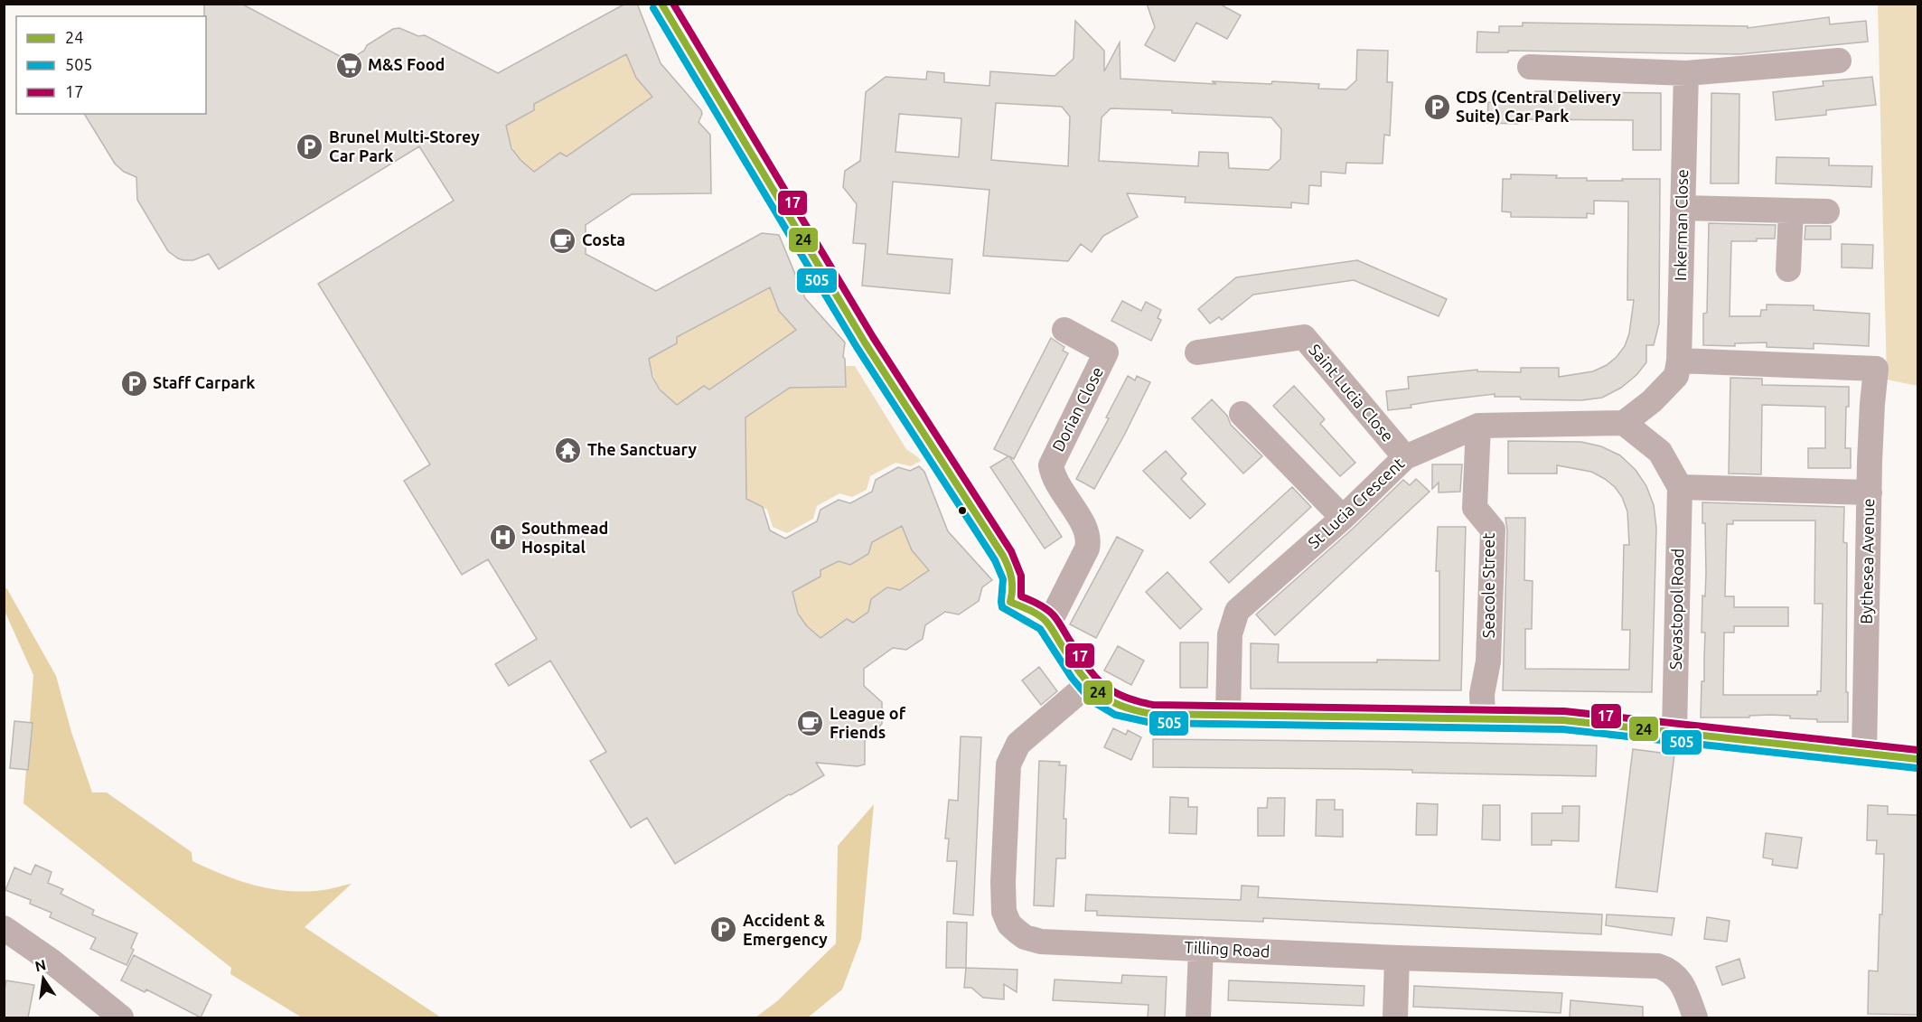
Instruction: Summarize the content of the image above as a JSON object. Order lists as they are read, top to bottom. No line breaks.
{"streets":{"street":["Inkerman Close","Saint Lucia Close","Dorian Close","St Lucia Crescent","Bythesea Avenue","Seacole Street","Sevastopol Road","Tilling Road"]},"crossings":[["Inkerman Close","Bythesea Avenue"],["Saint Lucia Close","St Lucia Crescent"],["Dorian Close","Tilling Road"],["St Lucia Crescent","Seacole Street"]],"places":{"supermarket":["M&S Food"],"parking":["CDS (Central Delivery Suite) Car Park","Brunel Multi-Storey Car Park","Staff Carpark","Accident & Emergency"],"cafe":["Costa","League of Friends"],"temple":["The Sanctuary"],"hospital":["Southmead Hospital"]},"lines":["transit line 24","transit line 17","transit line 505"],"legend":["24","505","17"],"north":"top"}
